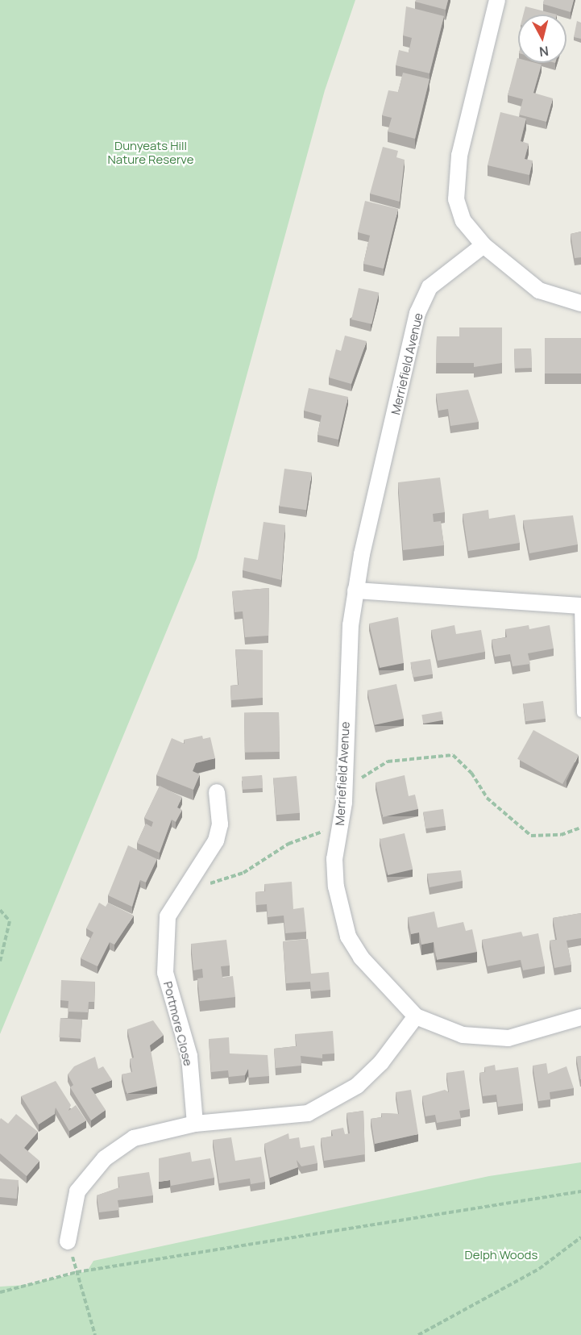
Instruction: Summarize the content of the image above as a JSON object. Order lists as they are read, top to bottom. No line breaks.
{"streets":{"street":["Merriefield Avenue","Portmore Close"]},"parks":["Dunyeats Hill Nature Reserve","Delph Woods"],"north":"bottom"}
